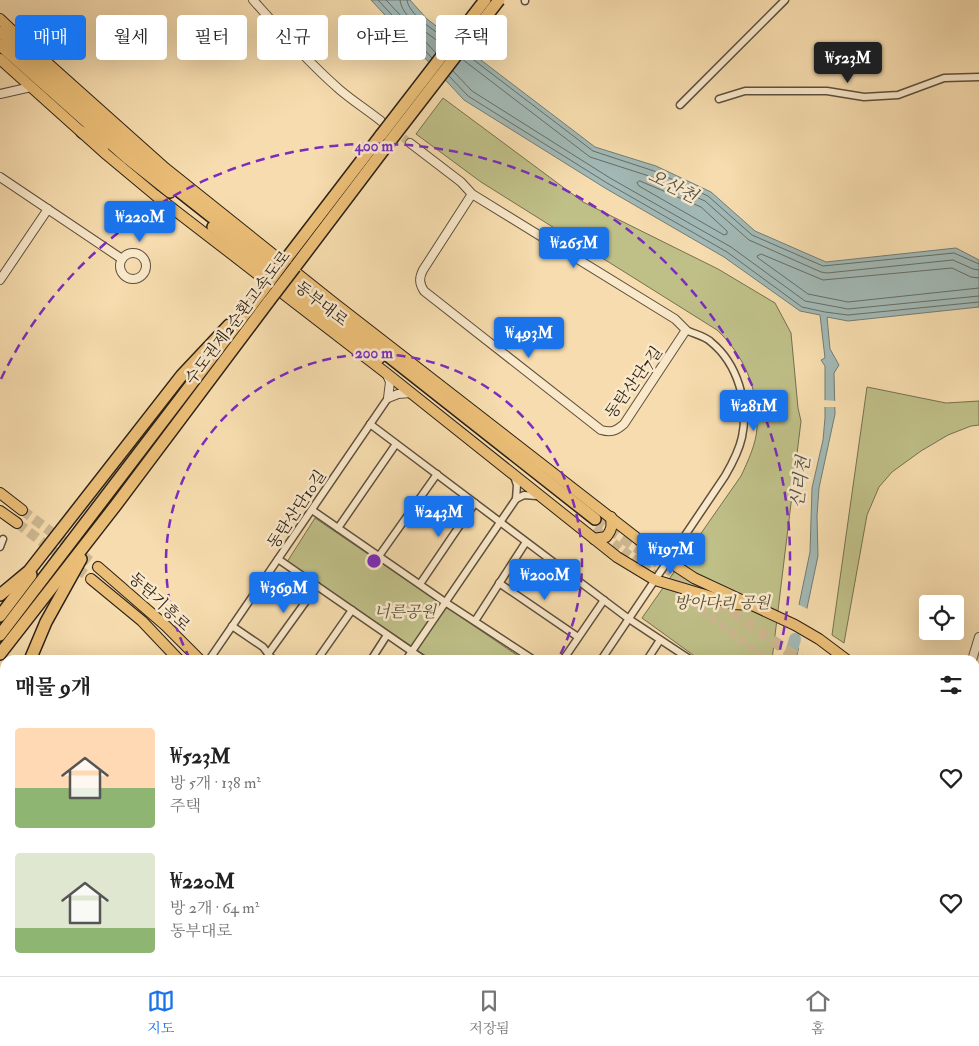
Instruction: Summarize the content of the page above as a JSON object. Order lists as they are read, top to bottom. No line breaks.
{"streets":{"highway":["동부대로","수도권제2순환고속도로"],"main road":["동탄기흥로"],"street":["동탄산단7길","동탄산단10길"]},"water":["오산천","신리천"],"parks":["방아다리 공원","너른공원"],"page":{"chip":["매매","월세","필터","신규","아파트","주택"],"price":["₩523M","₩220M","₩265M","₩493M","₩281M","₩243M","₩197M","₩200M","₩369M"],"heading":"매물 9개","list":[{"name":"₩523M","note":"방 5개 · 138 m² · 주택"},{"name":"₩220M","note":"방 2개 · 64 m² · 동부대로"}],"tabs":["지도","저장됨","홈"]},"rings":["400 m","200 m"]}
